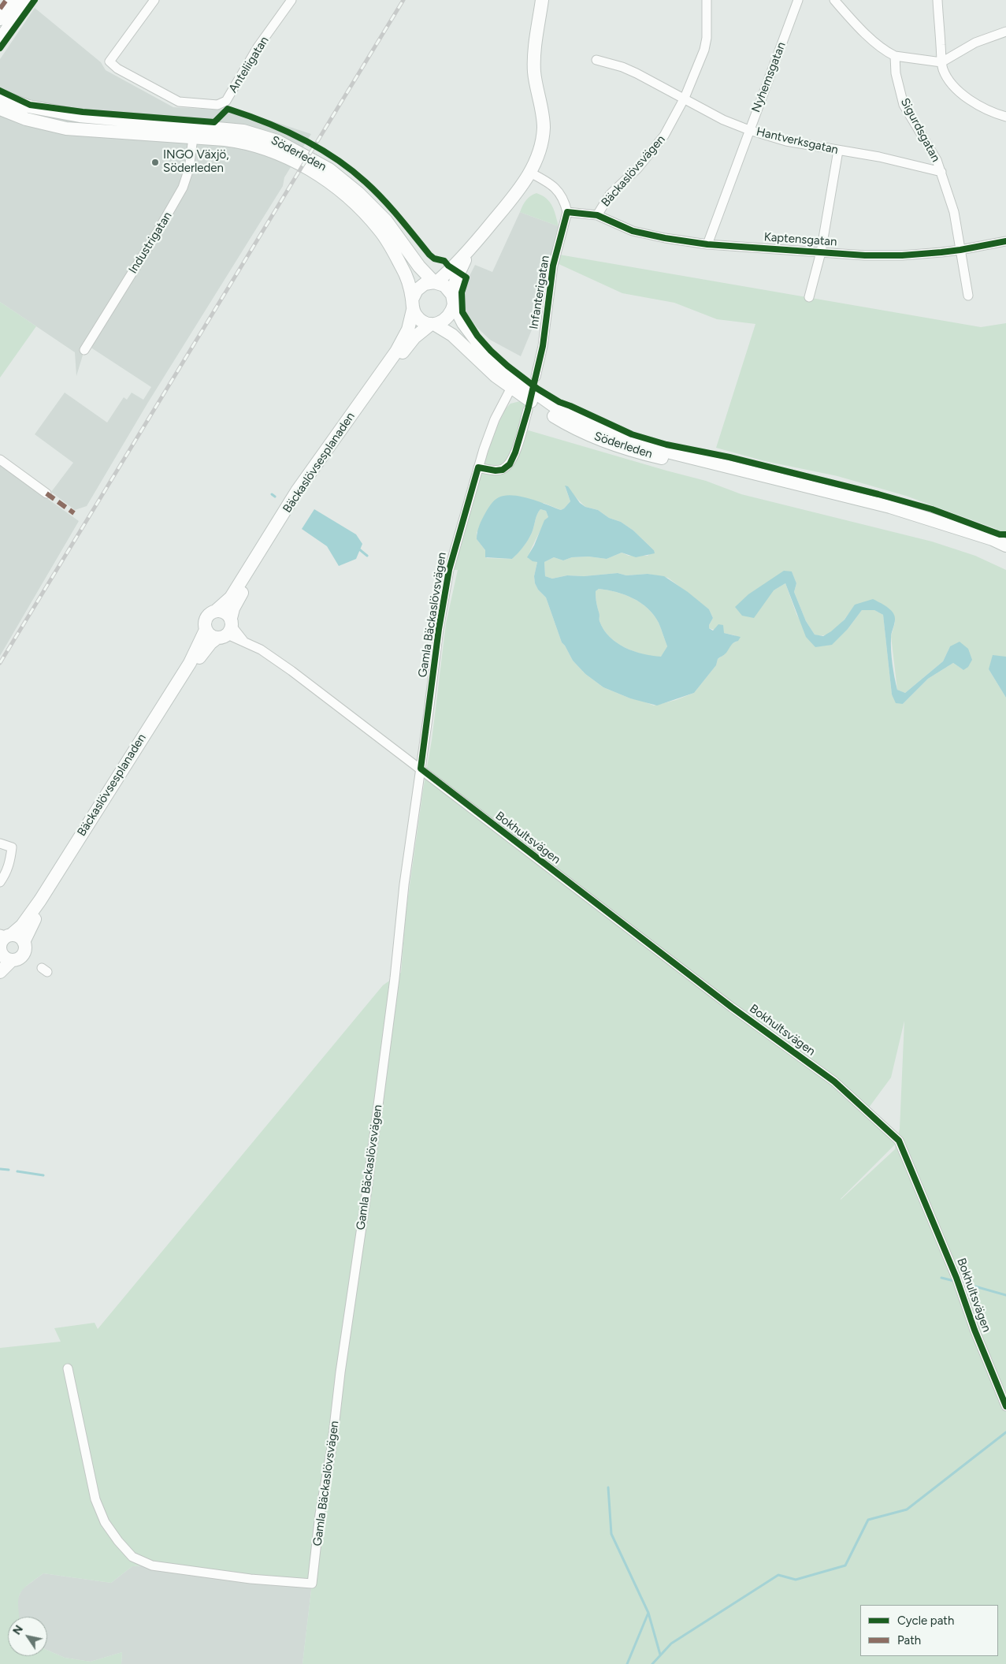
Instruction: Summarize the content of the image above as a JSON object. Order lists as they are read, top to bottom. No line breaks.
{"streets":{"street":["Anteliigatan","Nyhemsgatan","Sigurdsgatan","Hantverksgatan","Söderleden","Bäckaslövsvägen","Kaptensgatan","Industrigatan","Infanterigatan","Bäckaslövsesplanaden","Gamla Bäckaslövsvägen","Bokhultsvägen"]},"crossings":[["Nyhemsgatan","Hantverksgatan"],["Nyhemsgatan","Kaptensgatan"],["Sigurdsgatan","Hantverksgatan"],["Sigurdsgatan","Kaptensgatan"],["Hantverksgatan","Bäckaslövsvägen"],["Söderleden","Industrigatan"],["Söderleden","Bäckaslövsesplanaden"],["Söderleden","Gamla Bäckaslövsvägen"],["Bäckaslövsvägen","Kaptensgatan"],["Bäckaslövsvägen","Infanterigatan"],["Bäckaslövsesplanaden","Bokhultsvägen"],["Gamla Bäckaslövsvägen","Bokhultsvägen"]],"places":["INGO Växjö, Söderleden"],"legend":["Cycle path","Path"],"north":"top left"}
